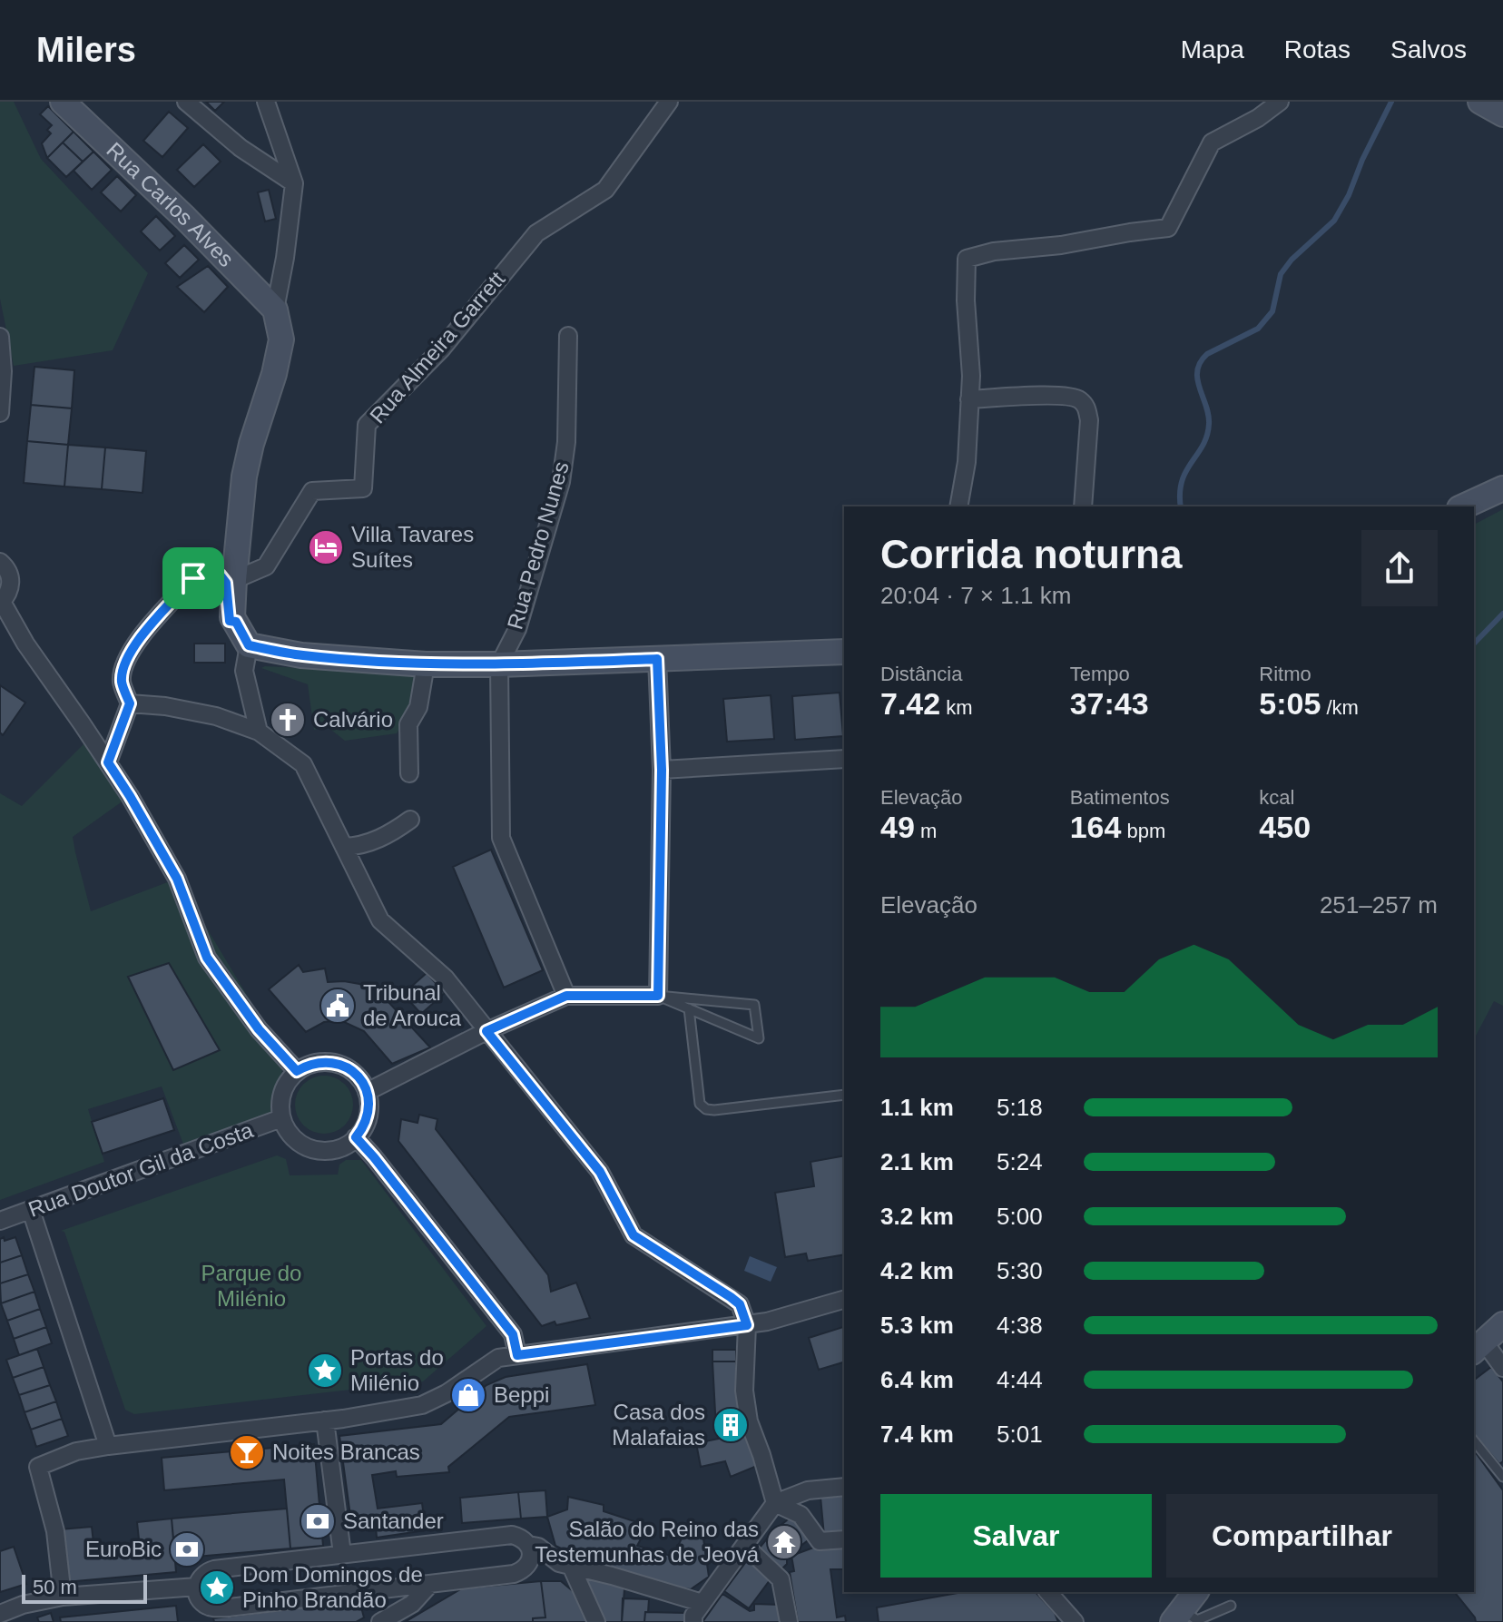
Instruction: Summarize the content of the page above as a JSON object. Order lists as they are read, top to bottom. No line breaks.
{"streets":{"street":["Rua Carlos Alves","Rua Almeira Garrett","Rua Pedro Nunes","Rua Doutor Gil da Costa"]},"parks":["Parque do Milénio"],"places":{"hotel":["Villa Tavares Suítes"],"church":["Calvário"],"public building":["Tribunal de Arouca"],"place":["Portas do Milénio","Dom Domingos de Pinho Brandão"],"shop":["Beppi"],"building":["Casa dos Malafaias"],"bar":["Noites Brancas"],"bank":["Santander","EuroBic"],"temple":["Salão do Reino das Testemunhas de Jeová"]},"scale_bar":"50 m","page":{"header":"Milers","nav":["Mapa","Rotas","Salvos"],"heading":["Corrida noturna","20:04 · 7 × 1.1 km"],"stats":[["Distância","7.42 km"],["Tempo","37:43"],["Ritmo","5:05 /km"],["Elevação","49 m"],["Batimentos","164 bpm"],["kcal","450"]],"chart":["Elevação","251–257 m"],"list":[{"name":"1.1 km","note":"5:18"},{"name":"2.1 km","note":"5:24"},{"name":"3.2 km","note":"5:00"},{"name":"4.2 km","note":"5:30"},{"name":"5.3 km","note":"4:38"},{"name":"6.4 km","note":"4:44"},{"name":"7.4 km","note":"5:01"}],"buttons":["Salvar","Compartilhar"],"scale":"50 m"}}
